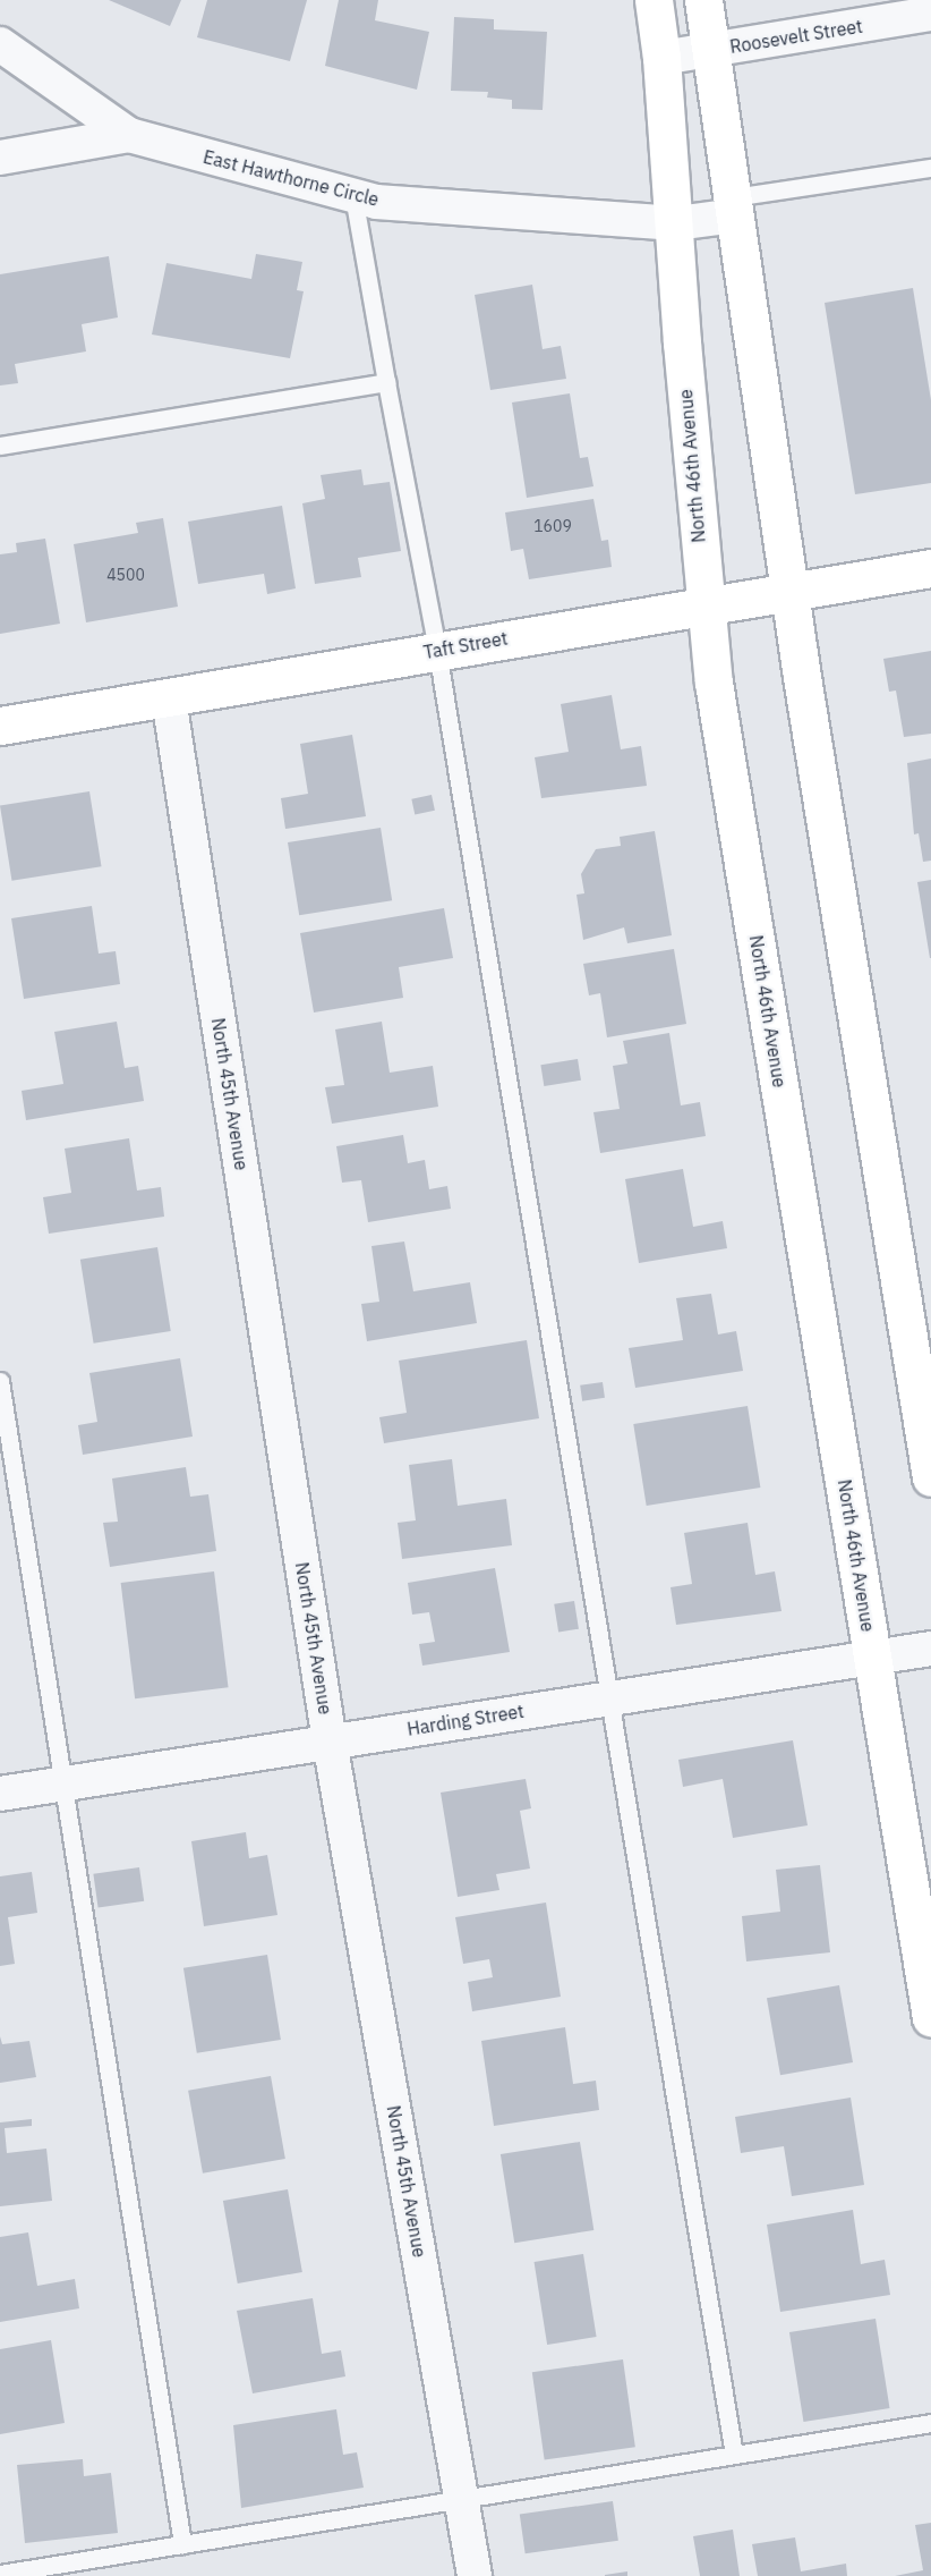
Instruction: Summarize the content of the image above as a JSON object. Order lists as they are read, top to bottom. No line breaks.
{"streets":{"street":["Roosevelt Street","East Hawthorne Circle","North 46th Avenue","Taft Street","North 45th Avenue","Harding Street"]},"crossings":[["Roosevelt Street","North 46th Avenue"],["East Hawthorne Circle","North 46th Avenue"],["North 46th Avenue","Taft Street"],["North 46th Avenue","Harding Street"],["Taft Street","North 45th Avenue"],["North 45th Avenue","Harding Street"]],"house_numbers":["1609","4500"]}
